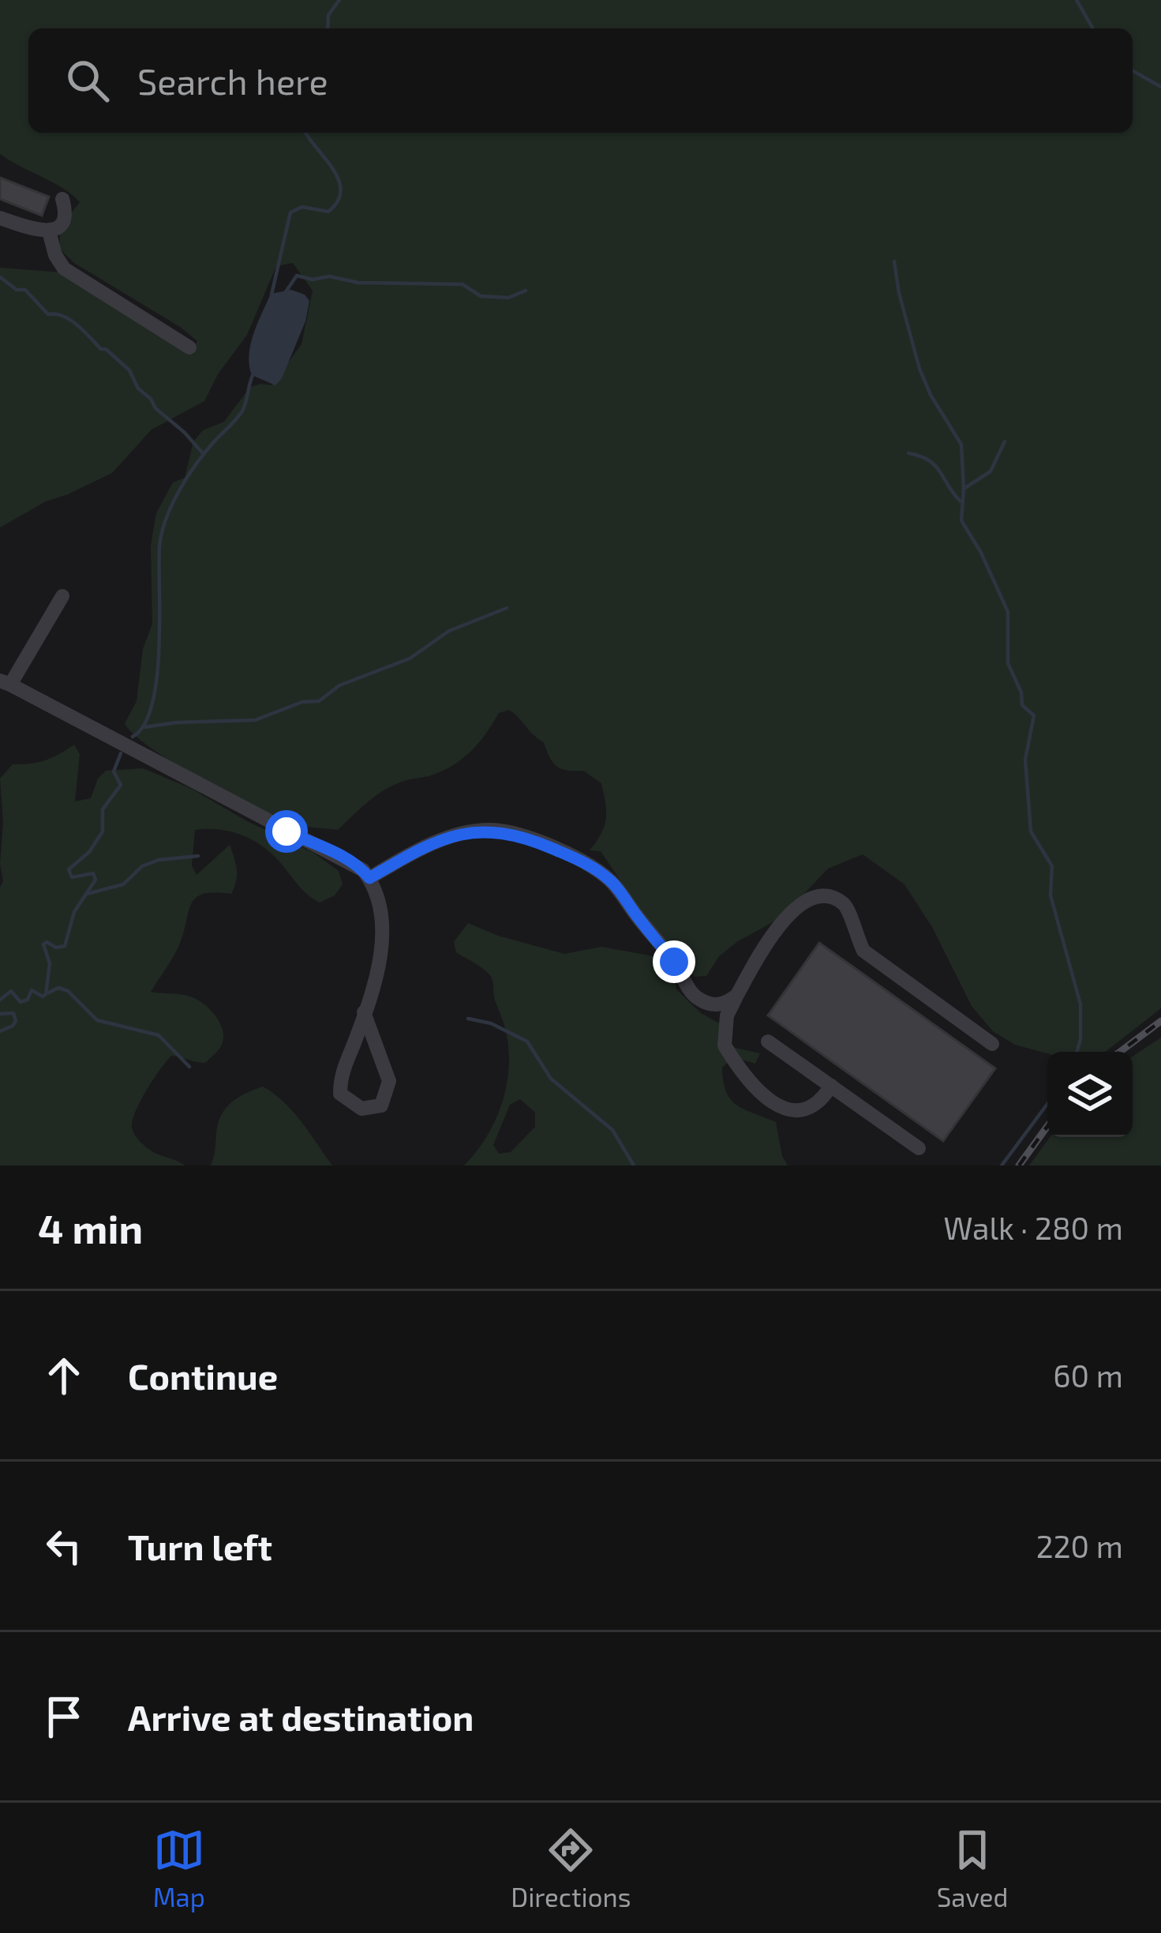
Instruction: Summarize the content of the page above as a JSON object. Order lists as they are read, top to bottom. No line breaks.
{"page":{"search":"Search here","heading":["4 min","Walk · 280 m"],"list":[["Continue","60 m"],["Turn left","220 m"],"Arrive at destination"],"nav":["Map","Directions","Saved"]}}
